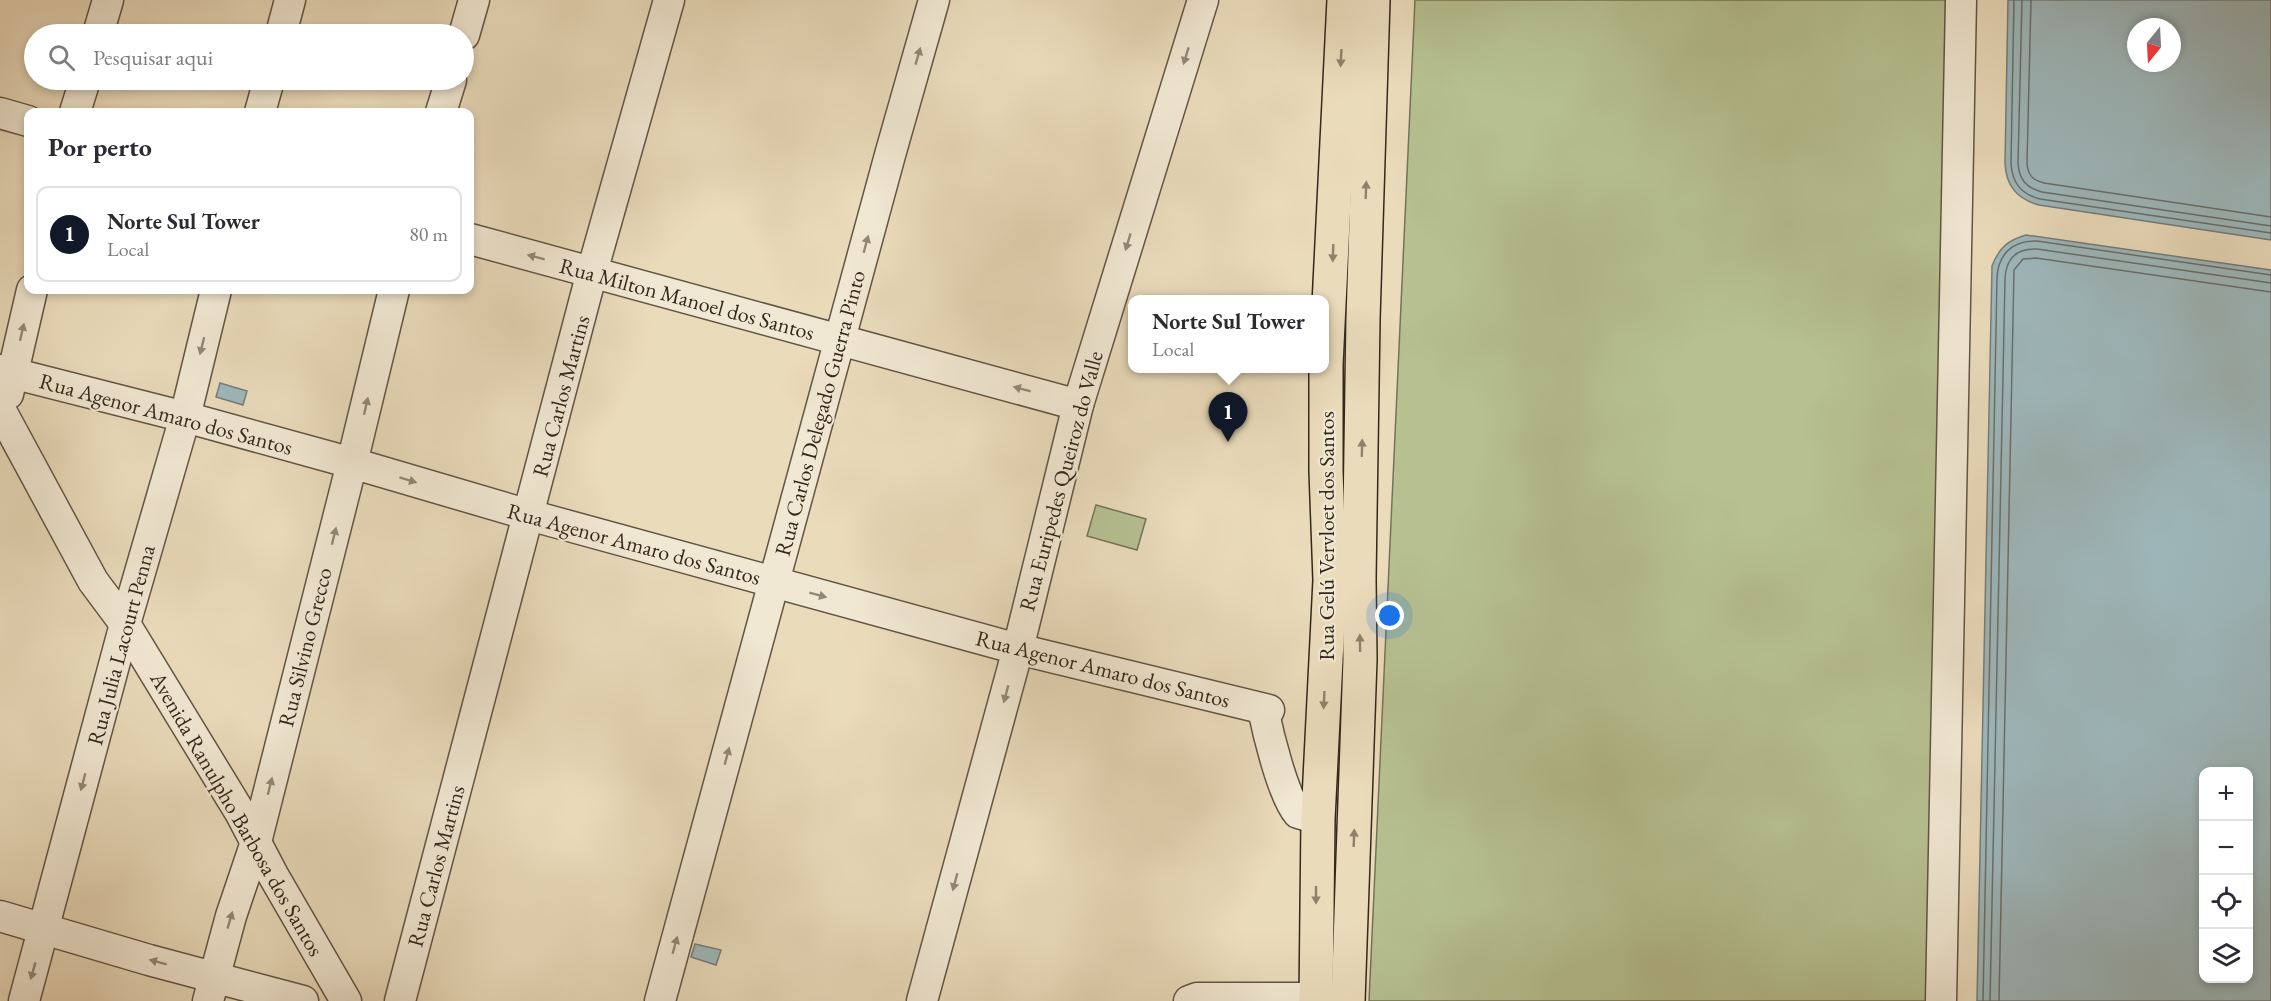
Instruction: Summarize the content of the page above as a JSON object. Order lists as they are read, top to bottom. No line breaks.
{"streets":{"main road":["Rua Gelú Vervloet dos Santos"],"street":["Rua Milton Manoel dos Santos","Rua Carlos Martins","Rua Carlos Delegado Guerra Pinto","Rua Agenor Amaro dos Santos","Rua Euripedes Queiroz do Valle","Rua Julia Lacourt Penna","Rua Silvino Grecco","Avenida Ranulpho Barbosa dos Santos"]},"crossings":[["Rua Milton Manoel dos Santos","Rua Carlos Martins"],["Rua Milton Manoel dos Santos","Rua Carlos Delegado Guerra Pinto"],["Rua Milton Manoel dos Santos","Rua Euripedes Queiroz do Valle"],["Rua Carlos Martins","Rua Agenor Amaro dos Santos"],["Rua Carlos Delegado Guerra Pinto","Rua Agenor Amaro dos Santos"],["Rua Agenor Amaro dos Santos","Rua Euripedes Queiroz do Valle"],["Rua Agenor Amaro dos Santos","Rua Gelú Vervloet dos Santos"],["Rua Agenor Amaro dos Santos","Rua Julia Lacourt Penna"],["Rua Agenor Amaro dos Santos","Rua Silvino Grecco"],["Rua Julia Lacourt Penna","Avenida Ranulpho Barbosa dos Santos"],["Rua Silvino Grecco","Avenida Ranulpho Barbosa dos Santos"]],"one_way":["Rua Milton Manoel dos Santos","Rua Carlos Delegado Guerra Pinto","Rua Euripedes Queiroz do Valle","Rua Julia Lacourt Penna","Rua Silvino Grecco"],"north":"bottom","page":{"search":"Pesquisar aqui","heading":"Por perto","list":[{"mark":"1","name":"Norte Sul Tower","note":"Local","value":"80 m"}],"popup":["Norte Sul Tower","Local"],"pins":"1","map_buttons":["+","−"]}}
